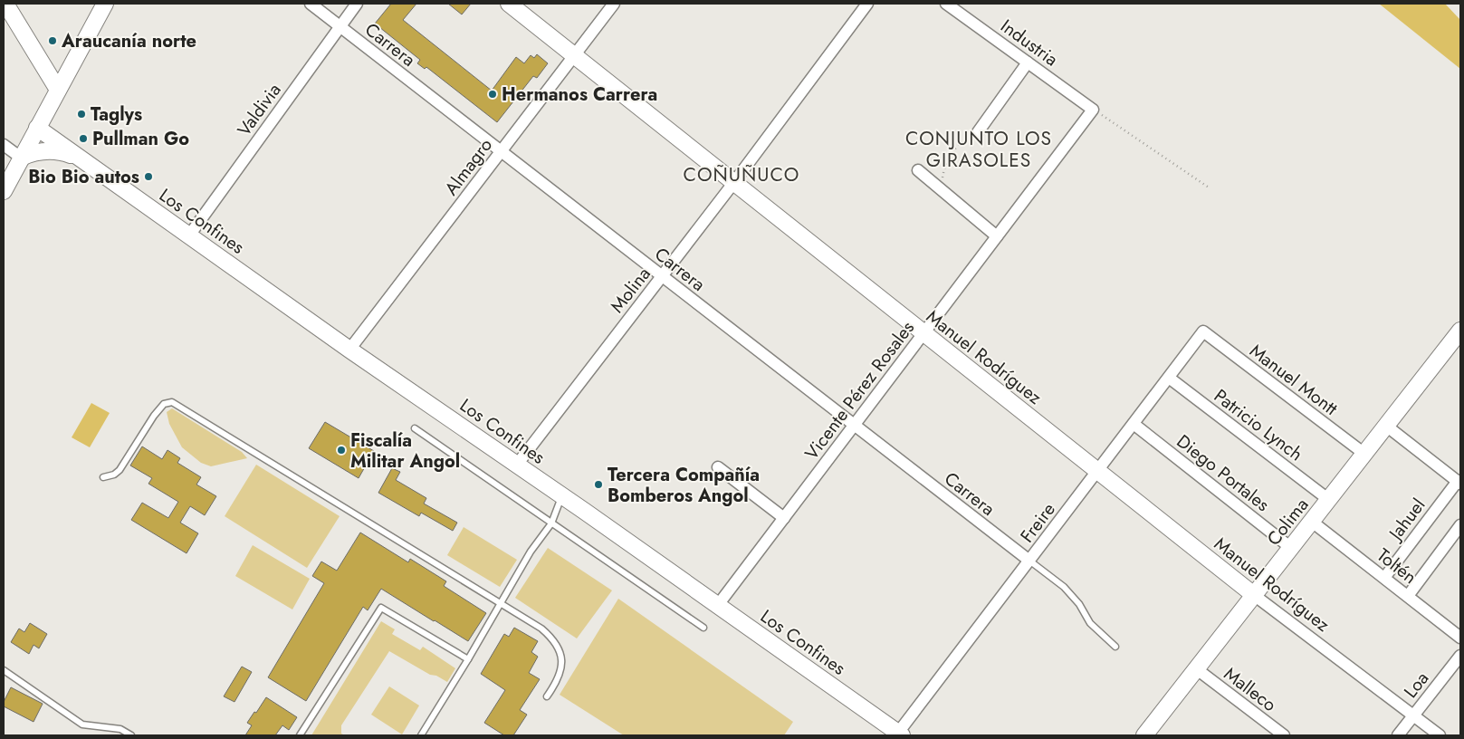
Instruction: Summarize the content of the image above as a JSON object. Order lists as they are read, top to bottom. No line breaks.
{"streets":{"main road":["Los Confines","Manuel Rodríguez","Colima"],"street":["Industria","Carrera","Valdivia","Almagro","Molina","Manuel Montt","Vicente Pérez Rosales","Patricio Lynch","Diego Portales","Jahuel","Freire","Toltén","Loa","Malleco"]},"crossings":[["Industria","Vicente Pérez Rosales"],["Carrera","Valdivia"],["Carrera","Almagro"],["Carrera","Molina"],["Carrera","Vicente Pérez Rosales"],["Carrera","Freire"],["Valdivia","Los Confines"],["Almagro","Los Confines"],["Almagro","Manuel Rodríguez"],["Los Confines","Molina"],["Los Confines","Vicente Pérez Rosales"],["Los Confines","Freire"],["Molina","Manuel Rodríguez"],["Manuel Rodríguez","Vicente Pérez Rosales"],["Manuel Rodríguez","Colima"],["Manuel Rodríguez","Freire"],["Manuel Rodríguez","Loa"],["Manuel Montt","Colima"],["Manuel Montt","Freire"],["Patricio Lynch","Colima"],["Patricio Lynch","Freire"],["Diego Portales","Colima"],["Diego Portales","Freire"],["Jahuel","Toltén"],["Colima","Toltén"],["Colima","Malleco"]],"districts":["CONJUNTO LOS GIRASOLES","COÑUÑUCO"],"places":["Araucanía norte","Hermanos Carrera","Taglys","Pullman Go","Bio Bio autos","Fiscalía Militar Angol","Tercera Compañía Bomberos Angol"]}
